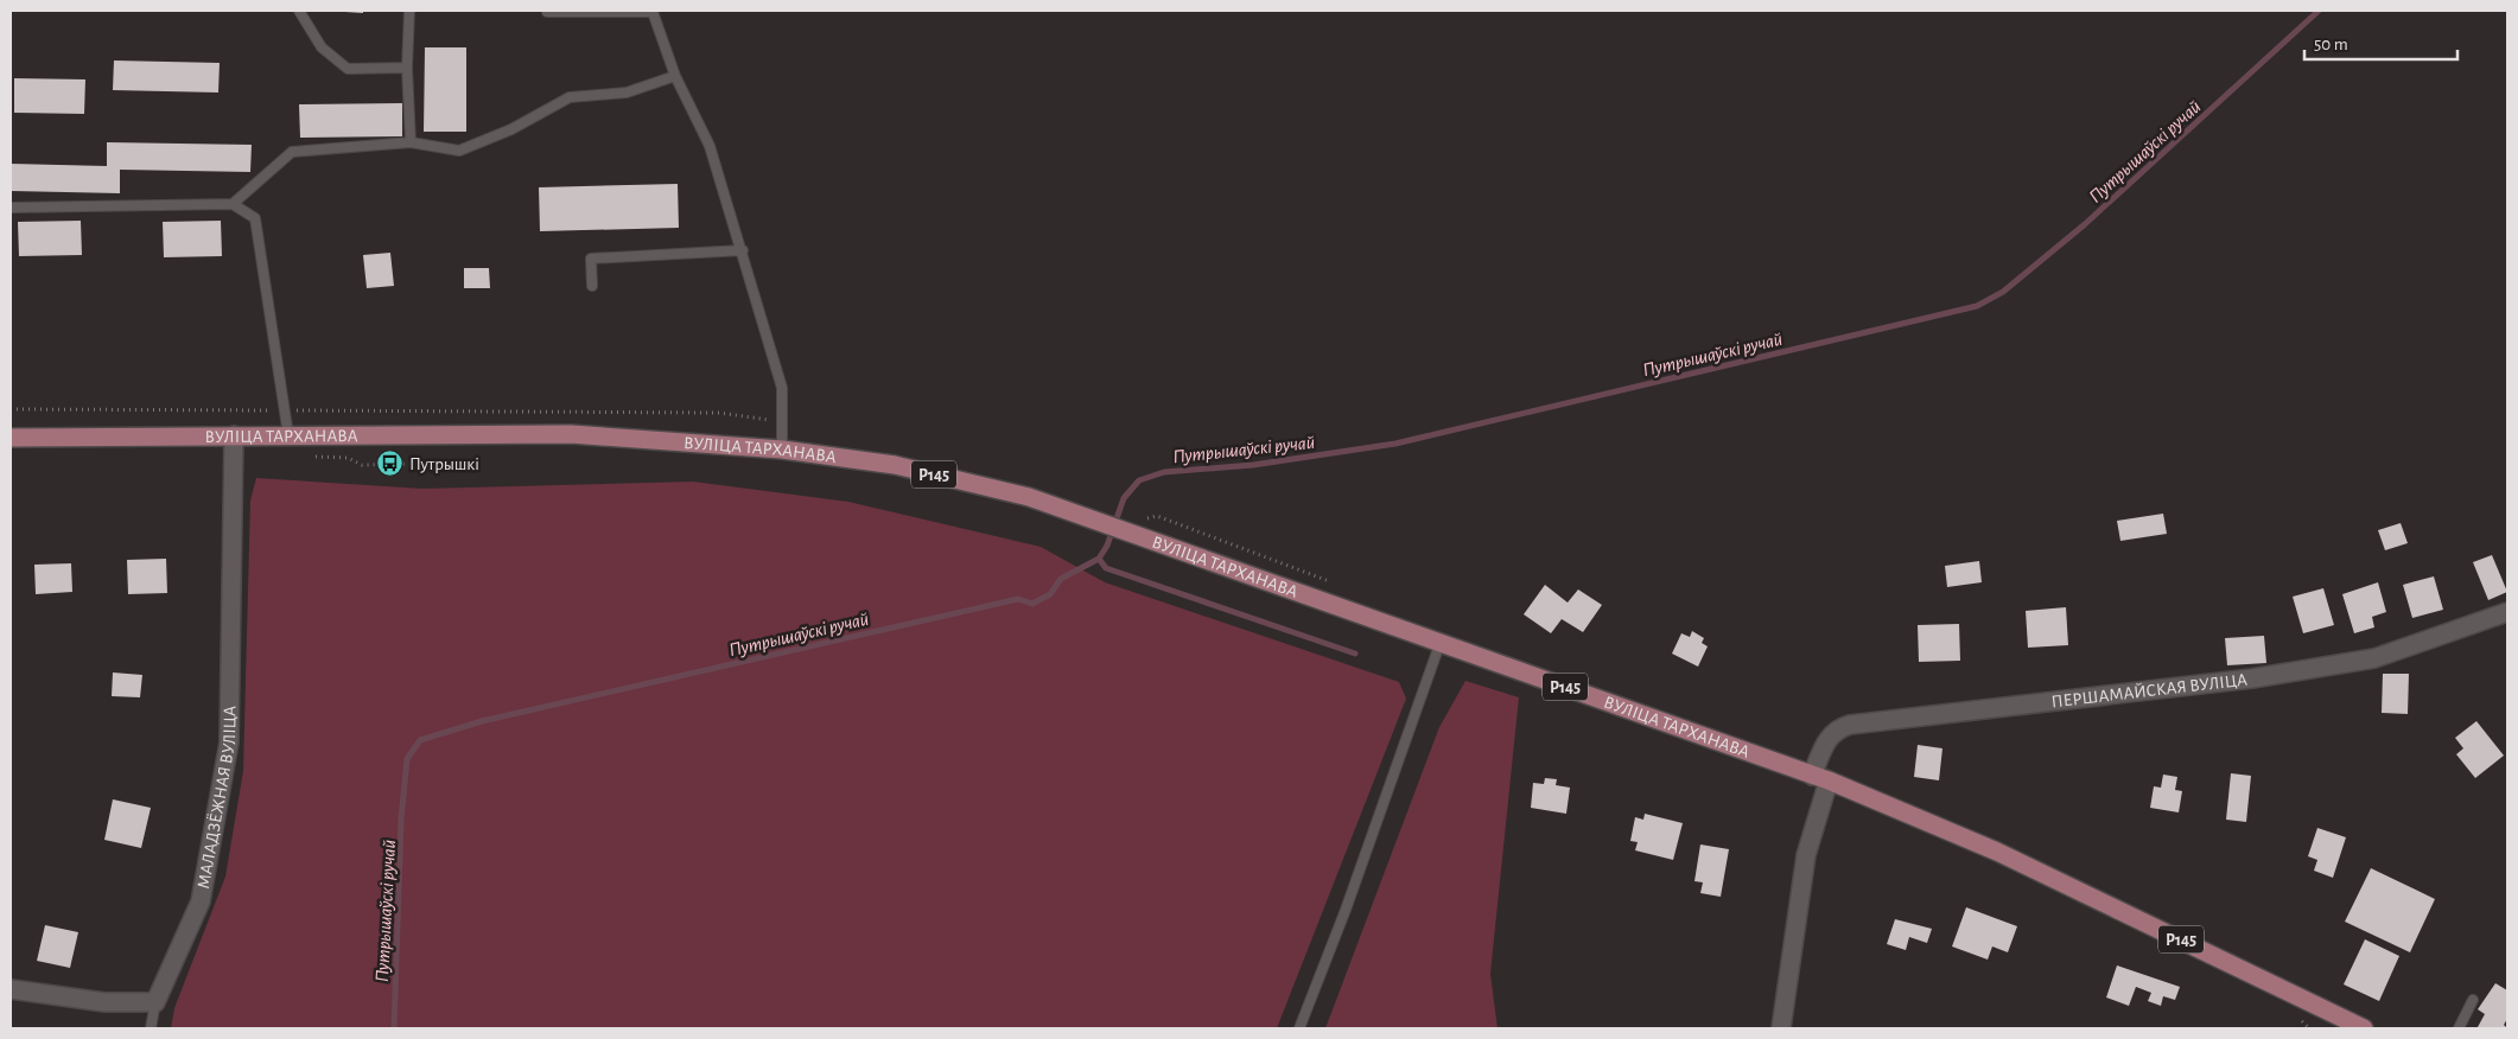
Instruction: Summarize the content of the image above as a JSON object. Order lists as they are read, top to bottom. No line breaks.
{"streets":{"main road":["ВУЛІЦА ТАРХАНАВА","Р145"],"street":["ПЕРШАМАЙСКАЯ ВУЛІЦА","МАЛАДЗЁЖНАЯ ВУЛІЦА"]},"crossings":[["ВУЛІЦА ТАРХАНАВА","ПЕРШАМАЙСКАЯ ВУЛІЦА"],["ВУЛІЦА ТАРХАНАВА","МАЛАДЗЁЖНАЯ ВУЛІЦА"]],"water":["Путрышаўскі ручай"],"places":{"bus stop":["Путрышкі"]},"scale_bar":"50 m"}
